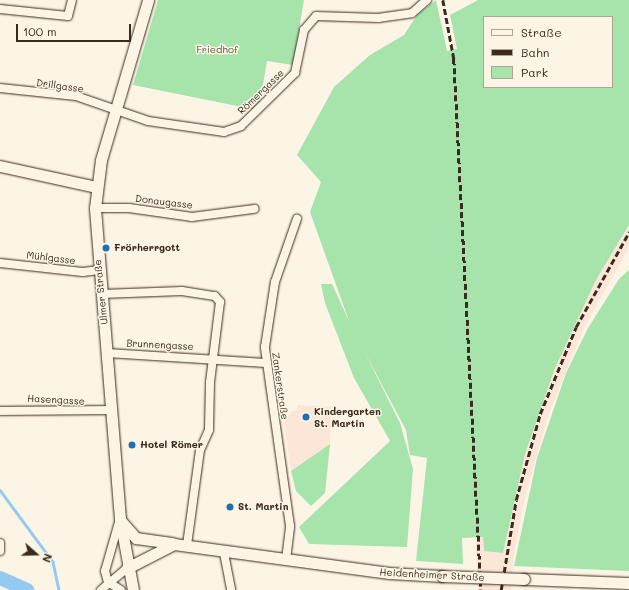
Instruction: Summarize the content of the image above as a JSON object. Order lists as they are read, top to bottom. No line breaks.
{"streets":{"main road":["Ulmer Straße","Heidenheimer Straße"],"street":["Drillgasse","Römergasse","Donaugasse","Mühlgasse","Brunnengasse","Zankerstraße","Hasengasse"]},"crossings":[["Drillgasse","Römergasse"],["Drillgasse","Ulmer Straße"],["Römergasse","Ulmer Straße"],["Donaugasse","Ulmer Straße"],["Mühlgasse","Ulmer Straße"],["Ulmer Straße","Brunnengasse"],["Ulmer Straße","Hasengasse"],["Ulmer Straße","Heidenheimer Straße"],["Brunnengasse","Zankerstraße"],["Zankerstraße","Heidenheimer Straße"]],"parks":["Friedhof"],"places":["Frörherrgott","Kindergarten St. Martin","Hotel Römer","St. Martin"],"legend":["Straße","Bahn","Park"],"scale_bar":"100 m","north":"right"}
